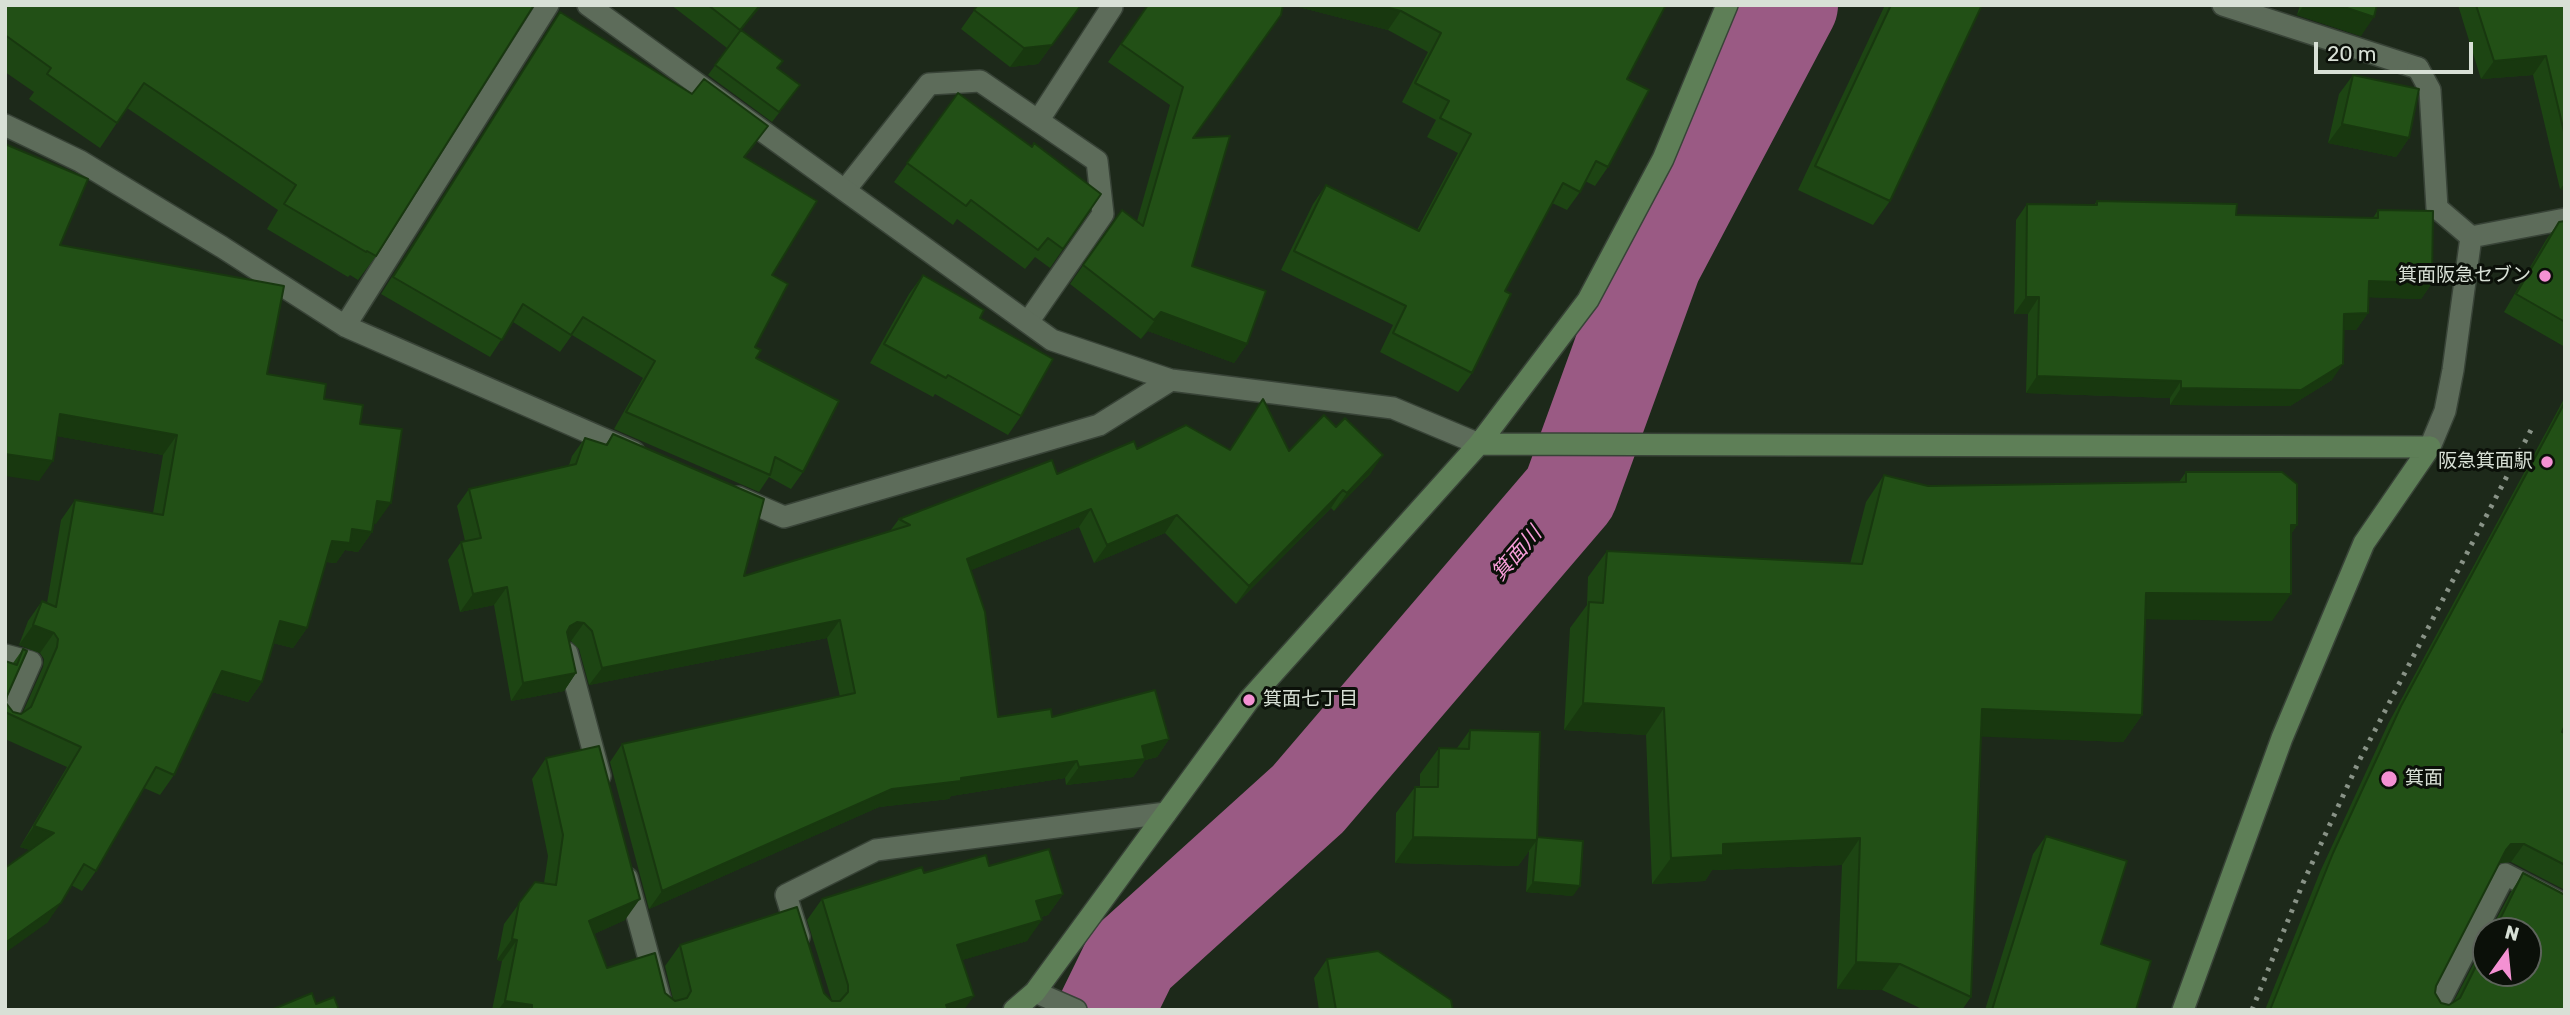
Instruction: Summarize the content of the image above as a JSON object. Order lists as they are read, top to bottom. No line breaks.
{"water":["箕面川"],"places":["箕面阪急セブン","阪急箕面駅","箕面七丁目","箕面"],"scale_bar":"20 m","north":"top"}
